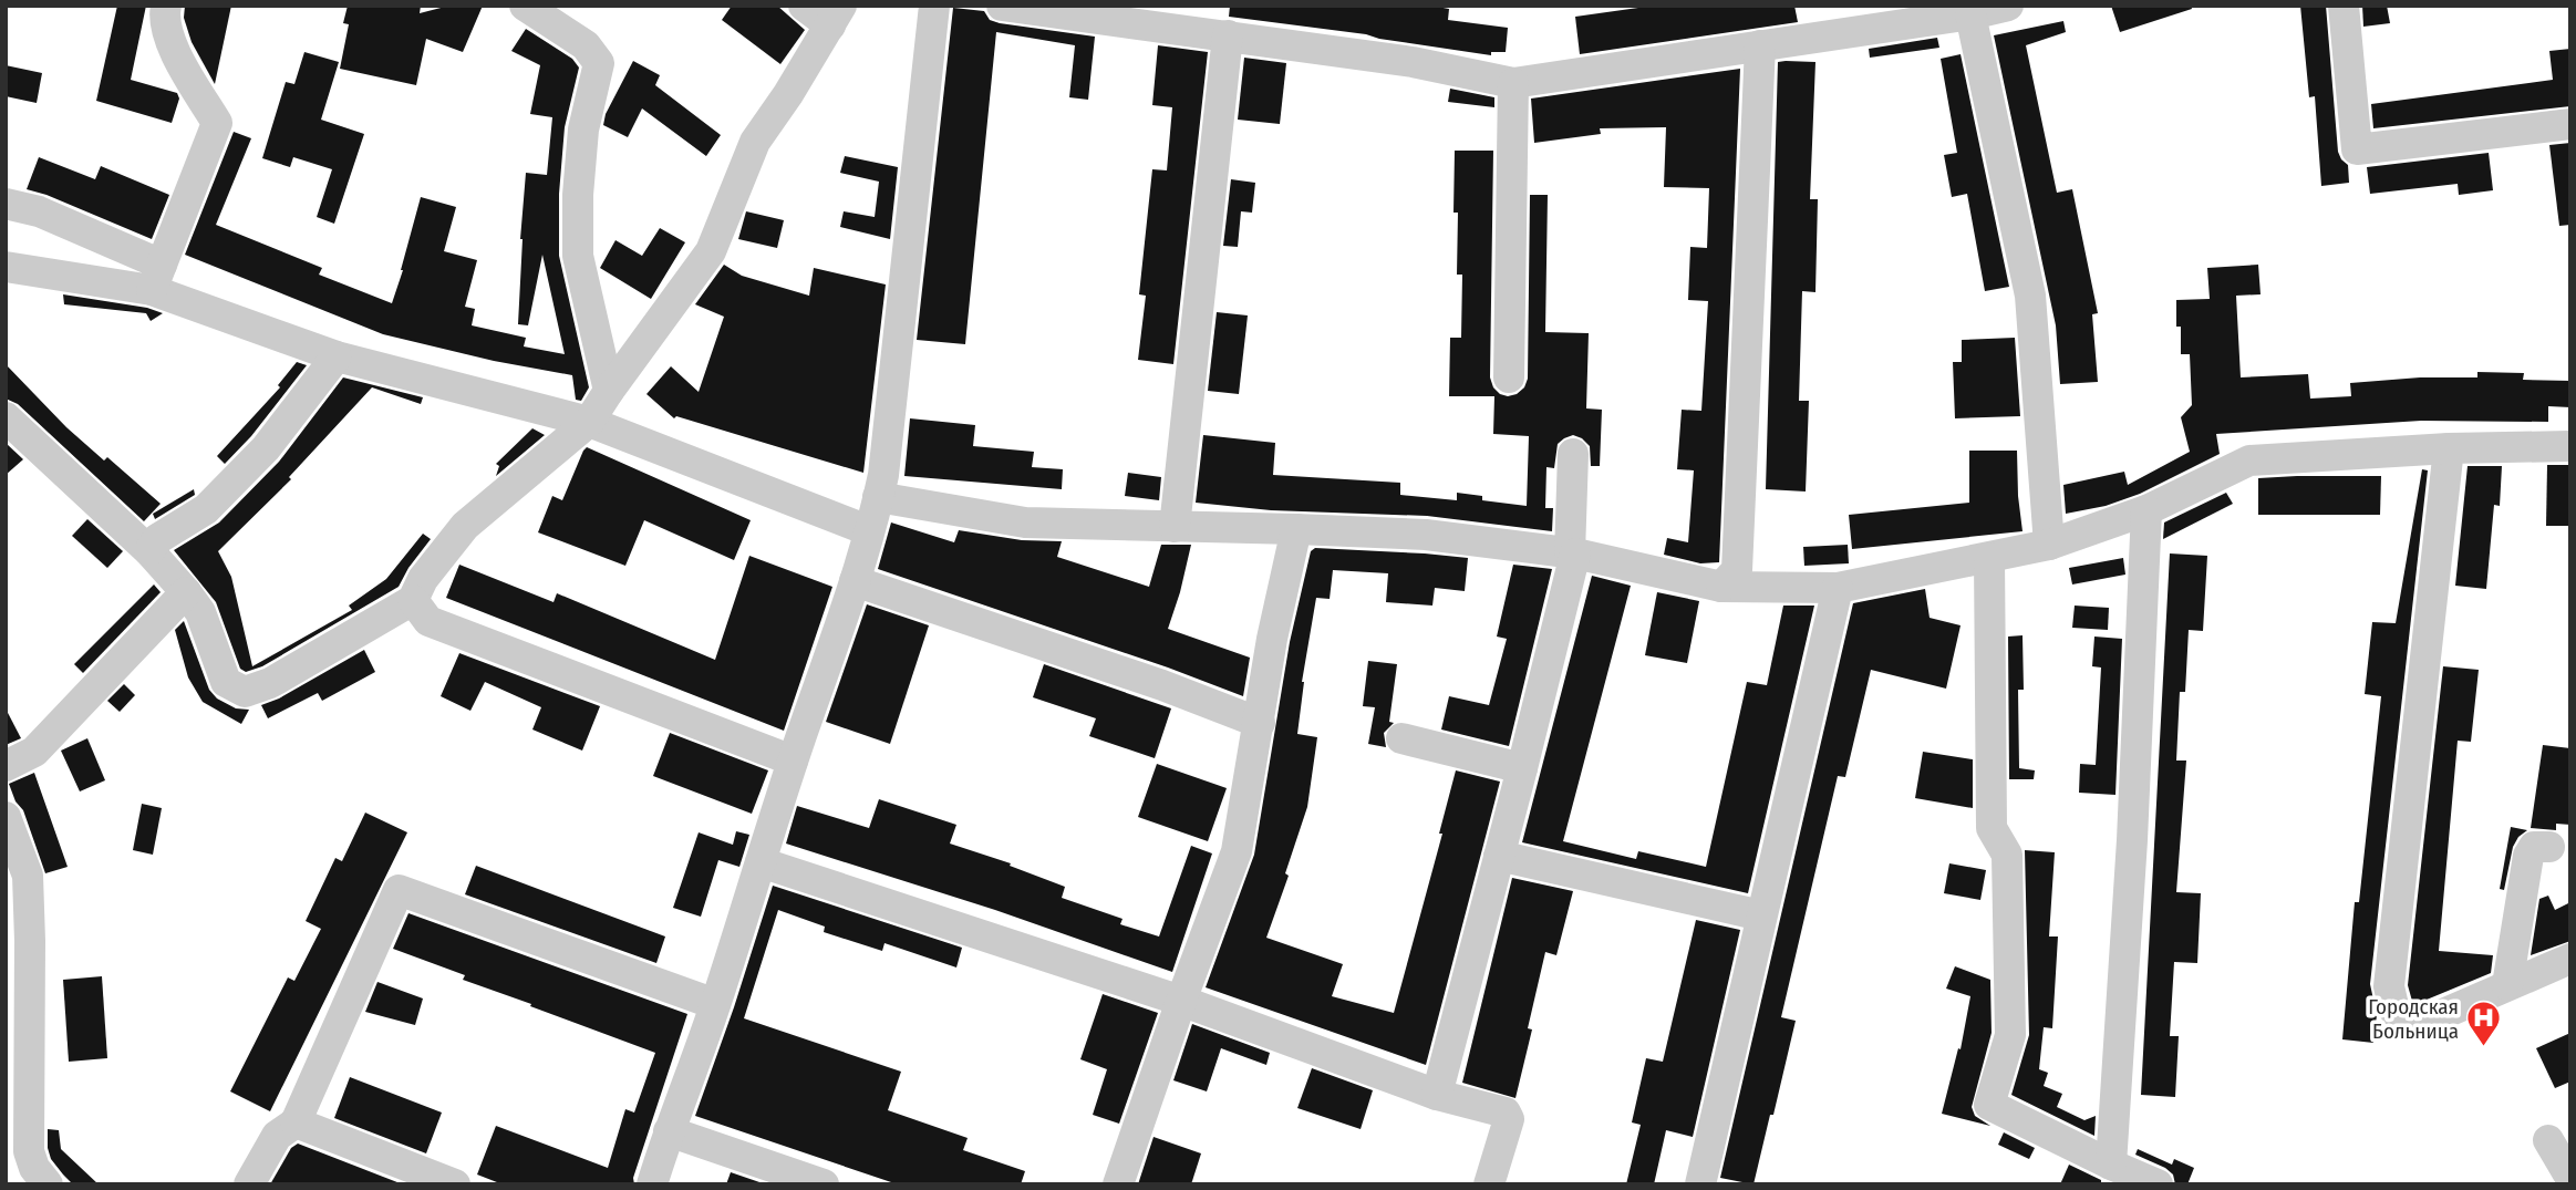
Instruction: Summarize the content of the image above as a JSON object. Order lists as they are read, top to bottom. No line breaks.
{"places":{"hospital":["Городская Больница"]}}
